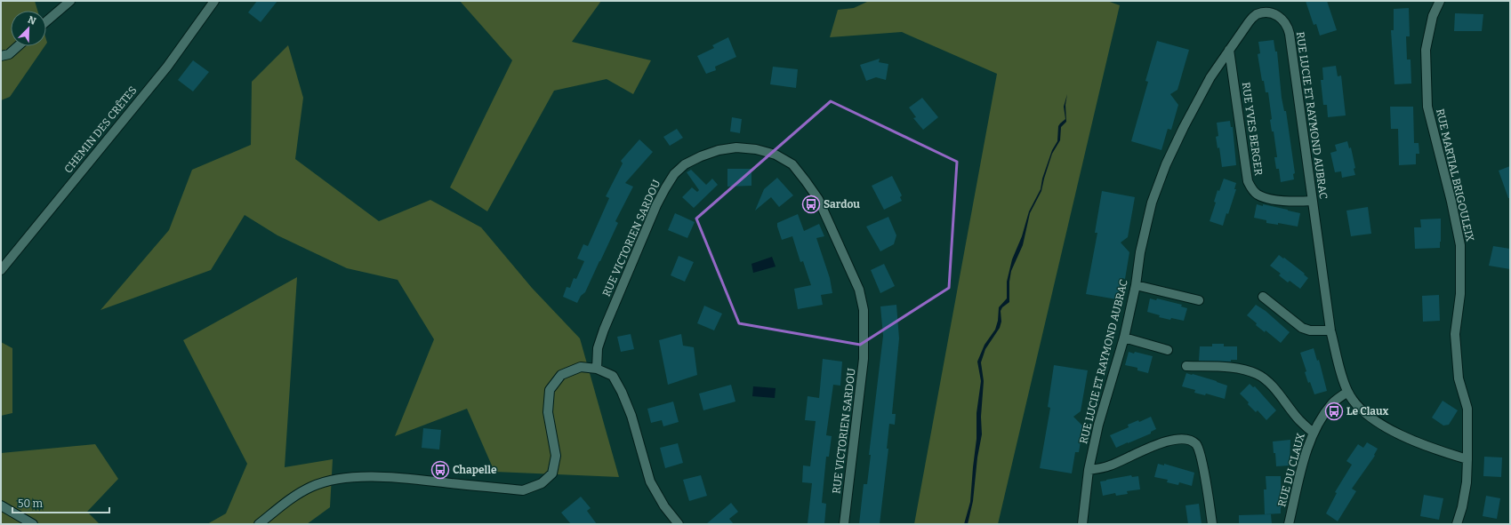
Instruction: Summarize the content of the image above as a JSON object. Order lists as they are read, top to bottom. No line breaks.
{"streets":{"street":["RUE LUCIE ET RAYMOND AUBRAC","RUE YVES BERGER","CHEMIN DES CRÊTES","RUE MARTIAL BRIGOULEIX","RUE VICTORIEN SARDOU","RUE DU CLAUX"]},"crossings":[["RUE LUCIE ET RAYMOND AUBRAC","RUE YVES BERGER"],["RUE LUCIE ET RAYMOND AUBRAC","RUE MARTIAL BRIGOULEIX"],["RUE LUCIE ET RAYMOND AUBRAC","RUE DU CLAUX"]],"places":{"bus stop":["Sardou","Le Claux","Chapelle"]},"scale_bar":"50 m","north":"top right"}
